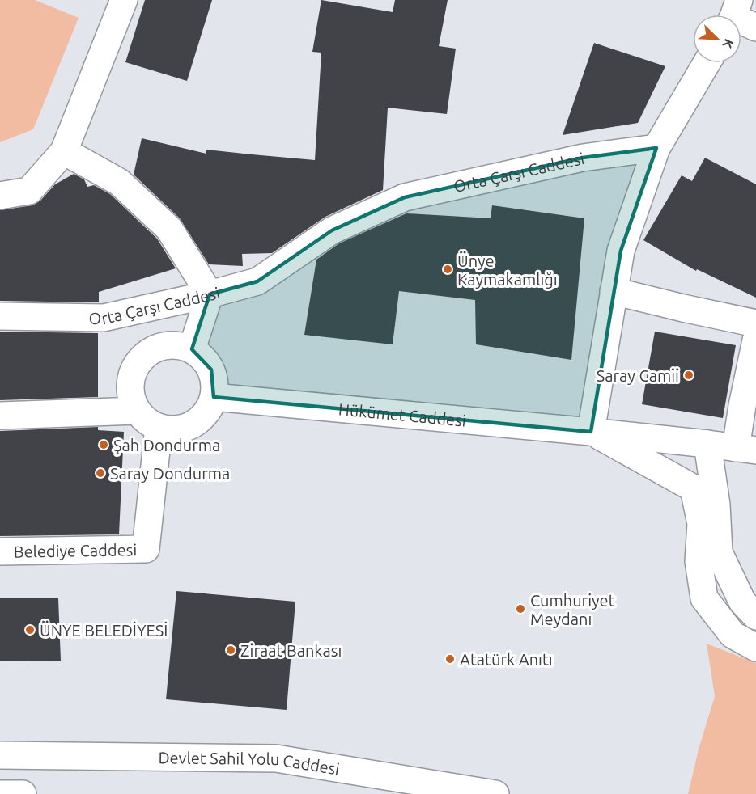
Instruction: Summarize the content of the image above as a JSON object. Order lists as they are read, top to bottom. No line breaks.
{"streets":{"street":["Orta Çarşı Caddesi","Hükümet Caddesi","Belediye Caddesi","Devlet Sahil Yolu Caddesi"]},"crossings":[["Hükümet Caddesi","Belediye Caddesi"]],"places":["Ünye Kaymakamlığı","Saray Camii","Şah Dondurma","Saray Dondurma","Cumhuriyet Meydanı","ÜNYE BELEDİYESİ","Ziraat Bankası","Atatürk Anıtı"],"north":"bottom right"}
